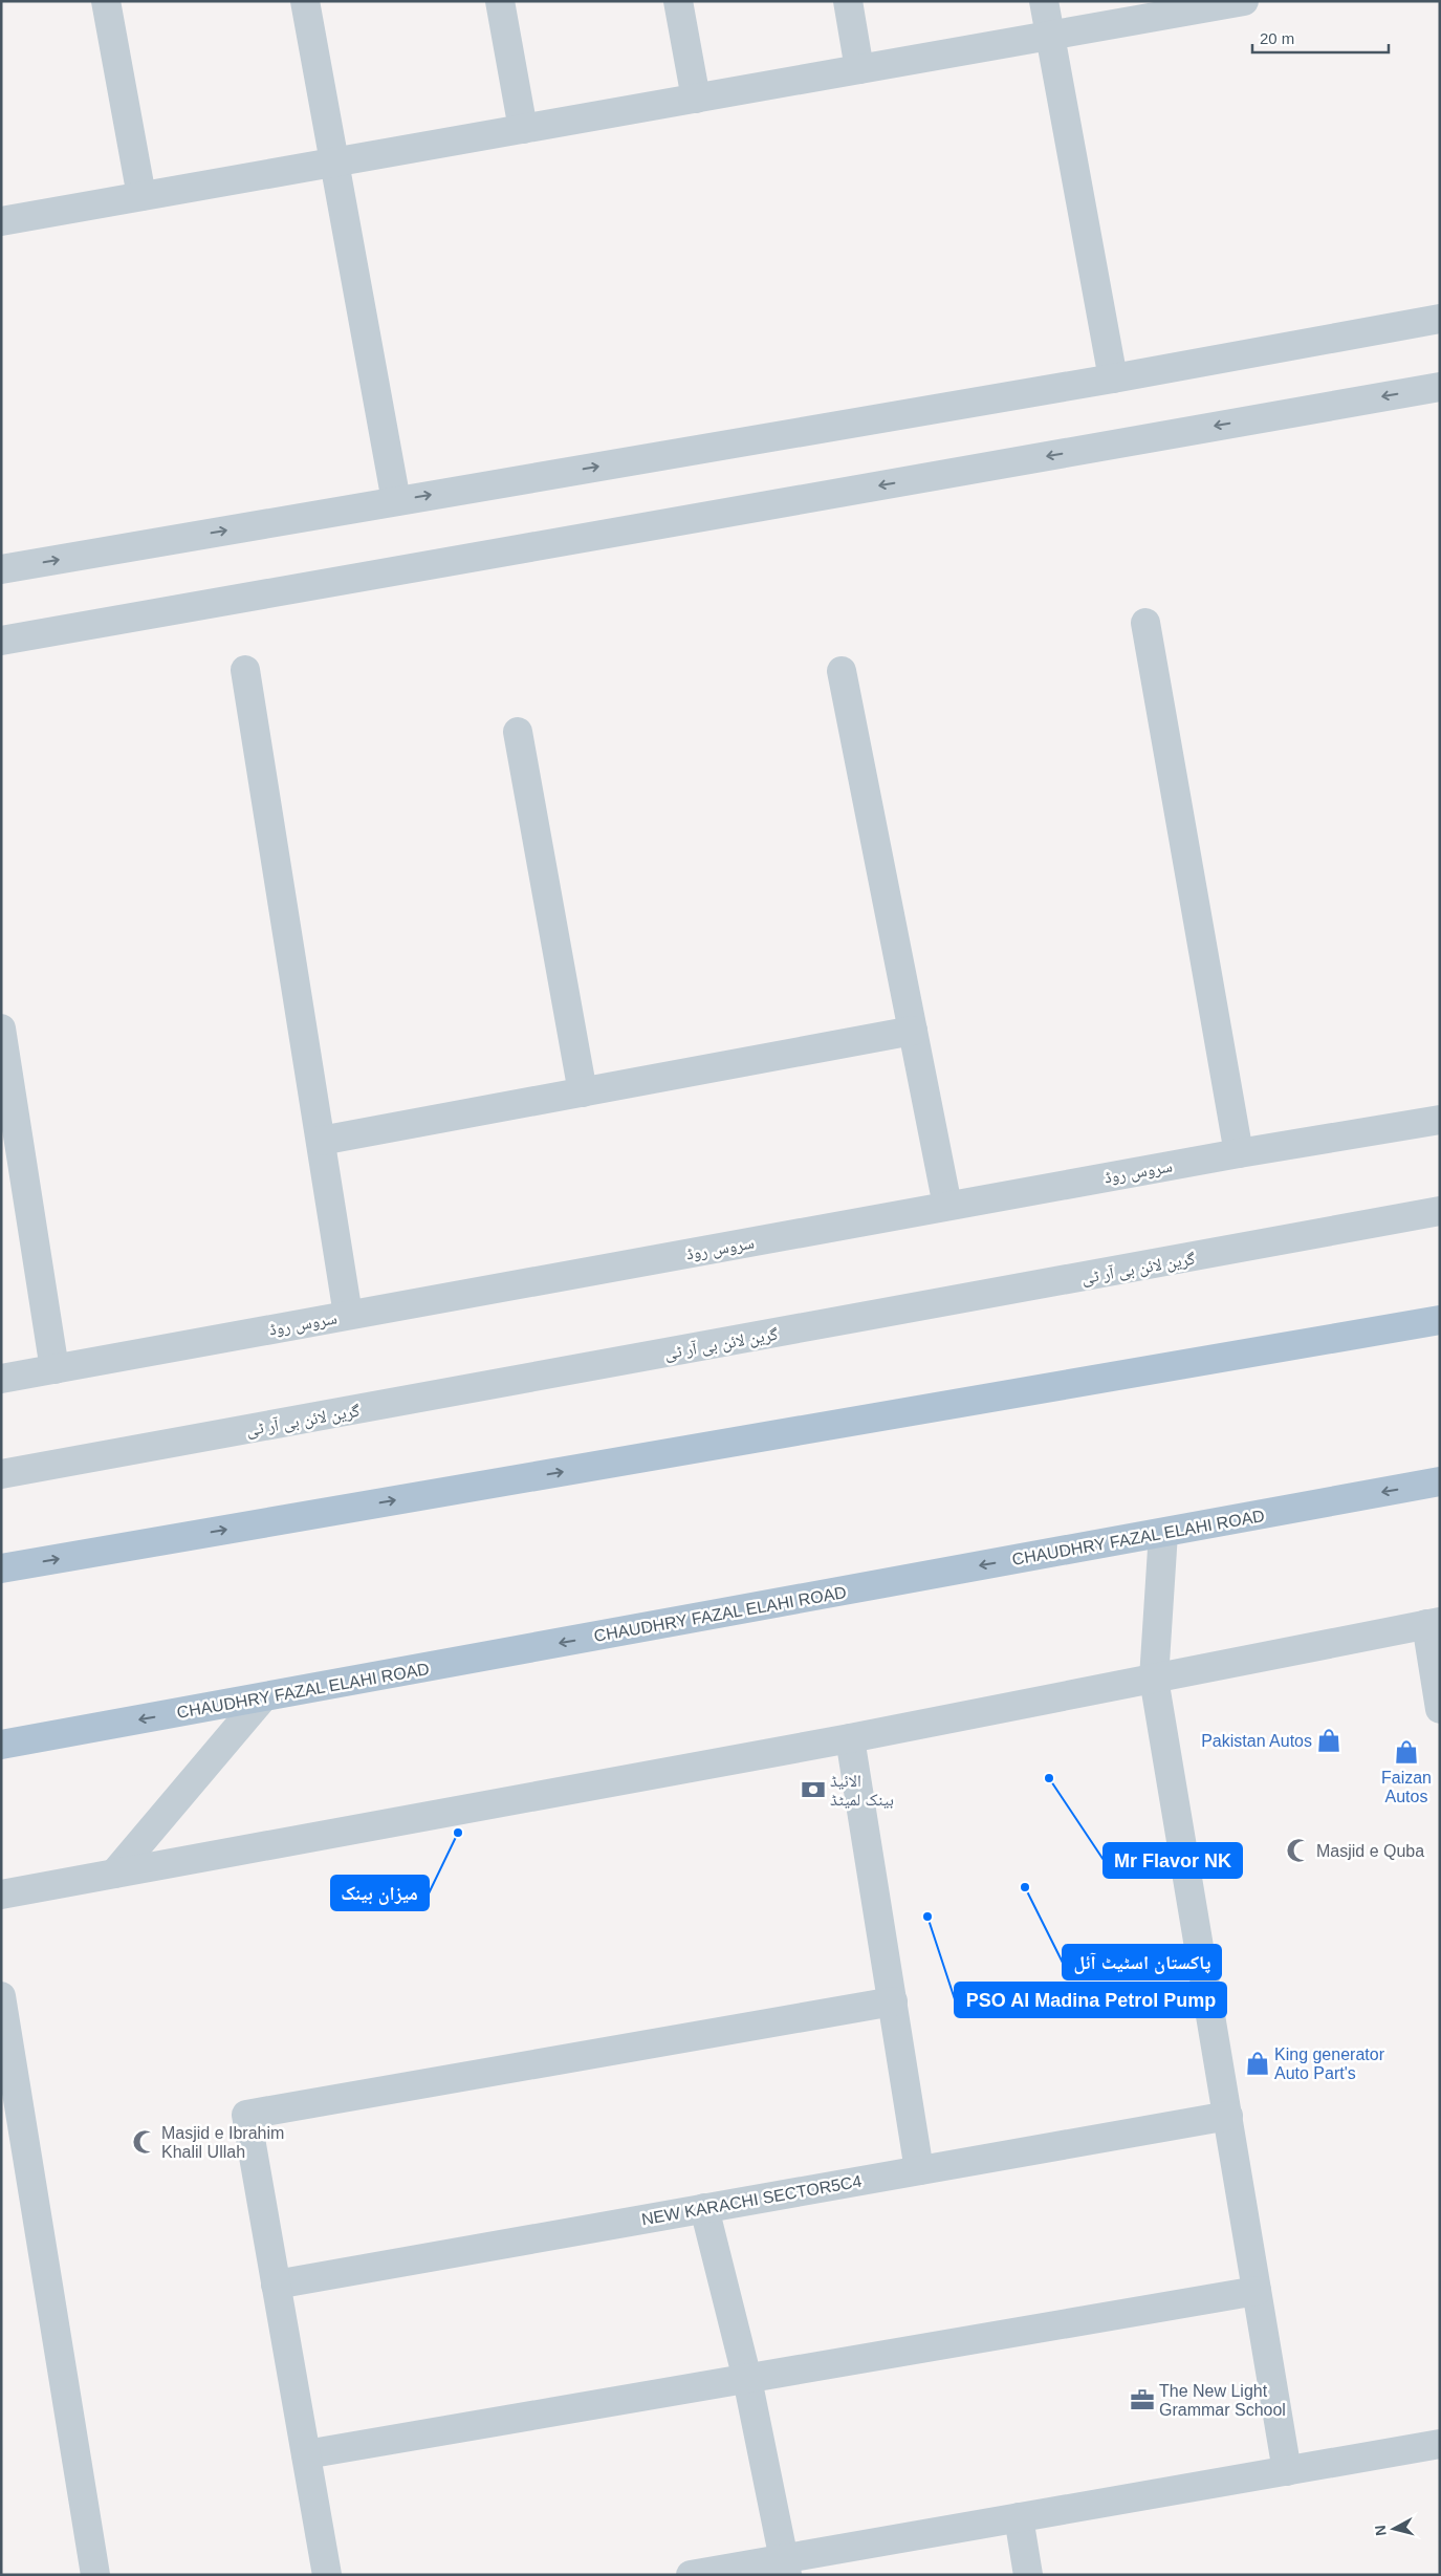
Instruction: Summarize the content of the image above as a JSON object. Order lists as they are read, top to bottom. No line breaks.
{"streets":{"main road":["CHAUDHRY FAZAL ELAHI ROAD"],"street":["سروس روڈ","گرین لائن بی آر ٹی","NEW KARACHI SECTOR5C4"]},"places":{"shop":["Pakistan Autos","Faizan Autos","King generator Auto Part's"],"other":["Mr Flavor NK","میزان بینک","پاکستان اسٹیٹ آئل","PSO Al Madina Petrol Pump"],"bank":["الائیڈ بینک لمیٹڈ"],"mosque":["Masjid e Quba","Masjid e Ibrahim Khalil Ullah"],"office":["The New Light Grammar School"]},"scale_bar":"20 m","north":"left"}
